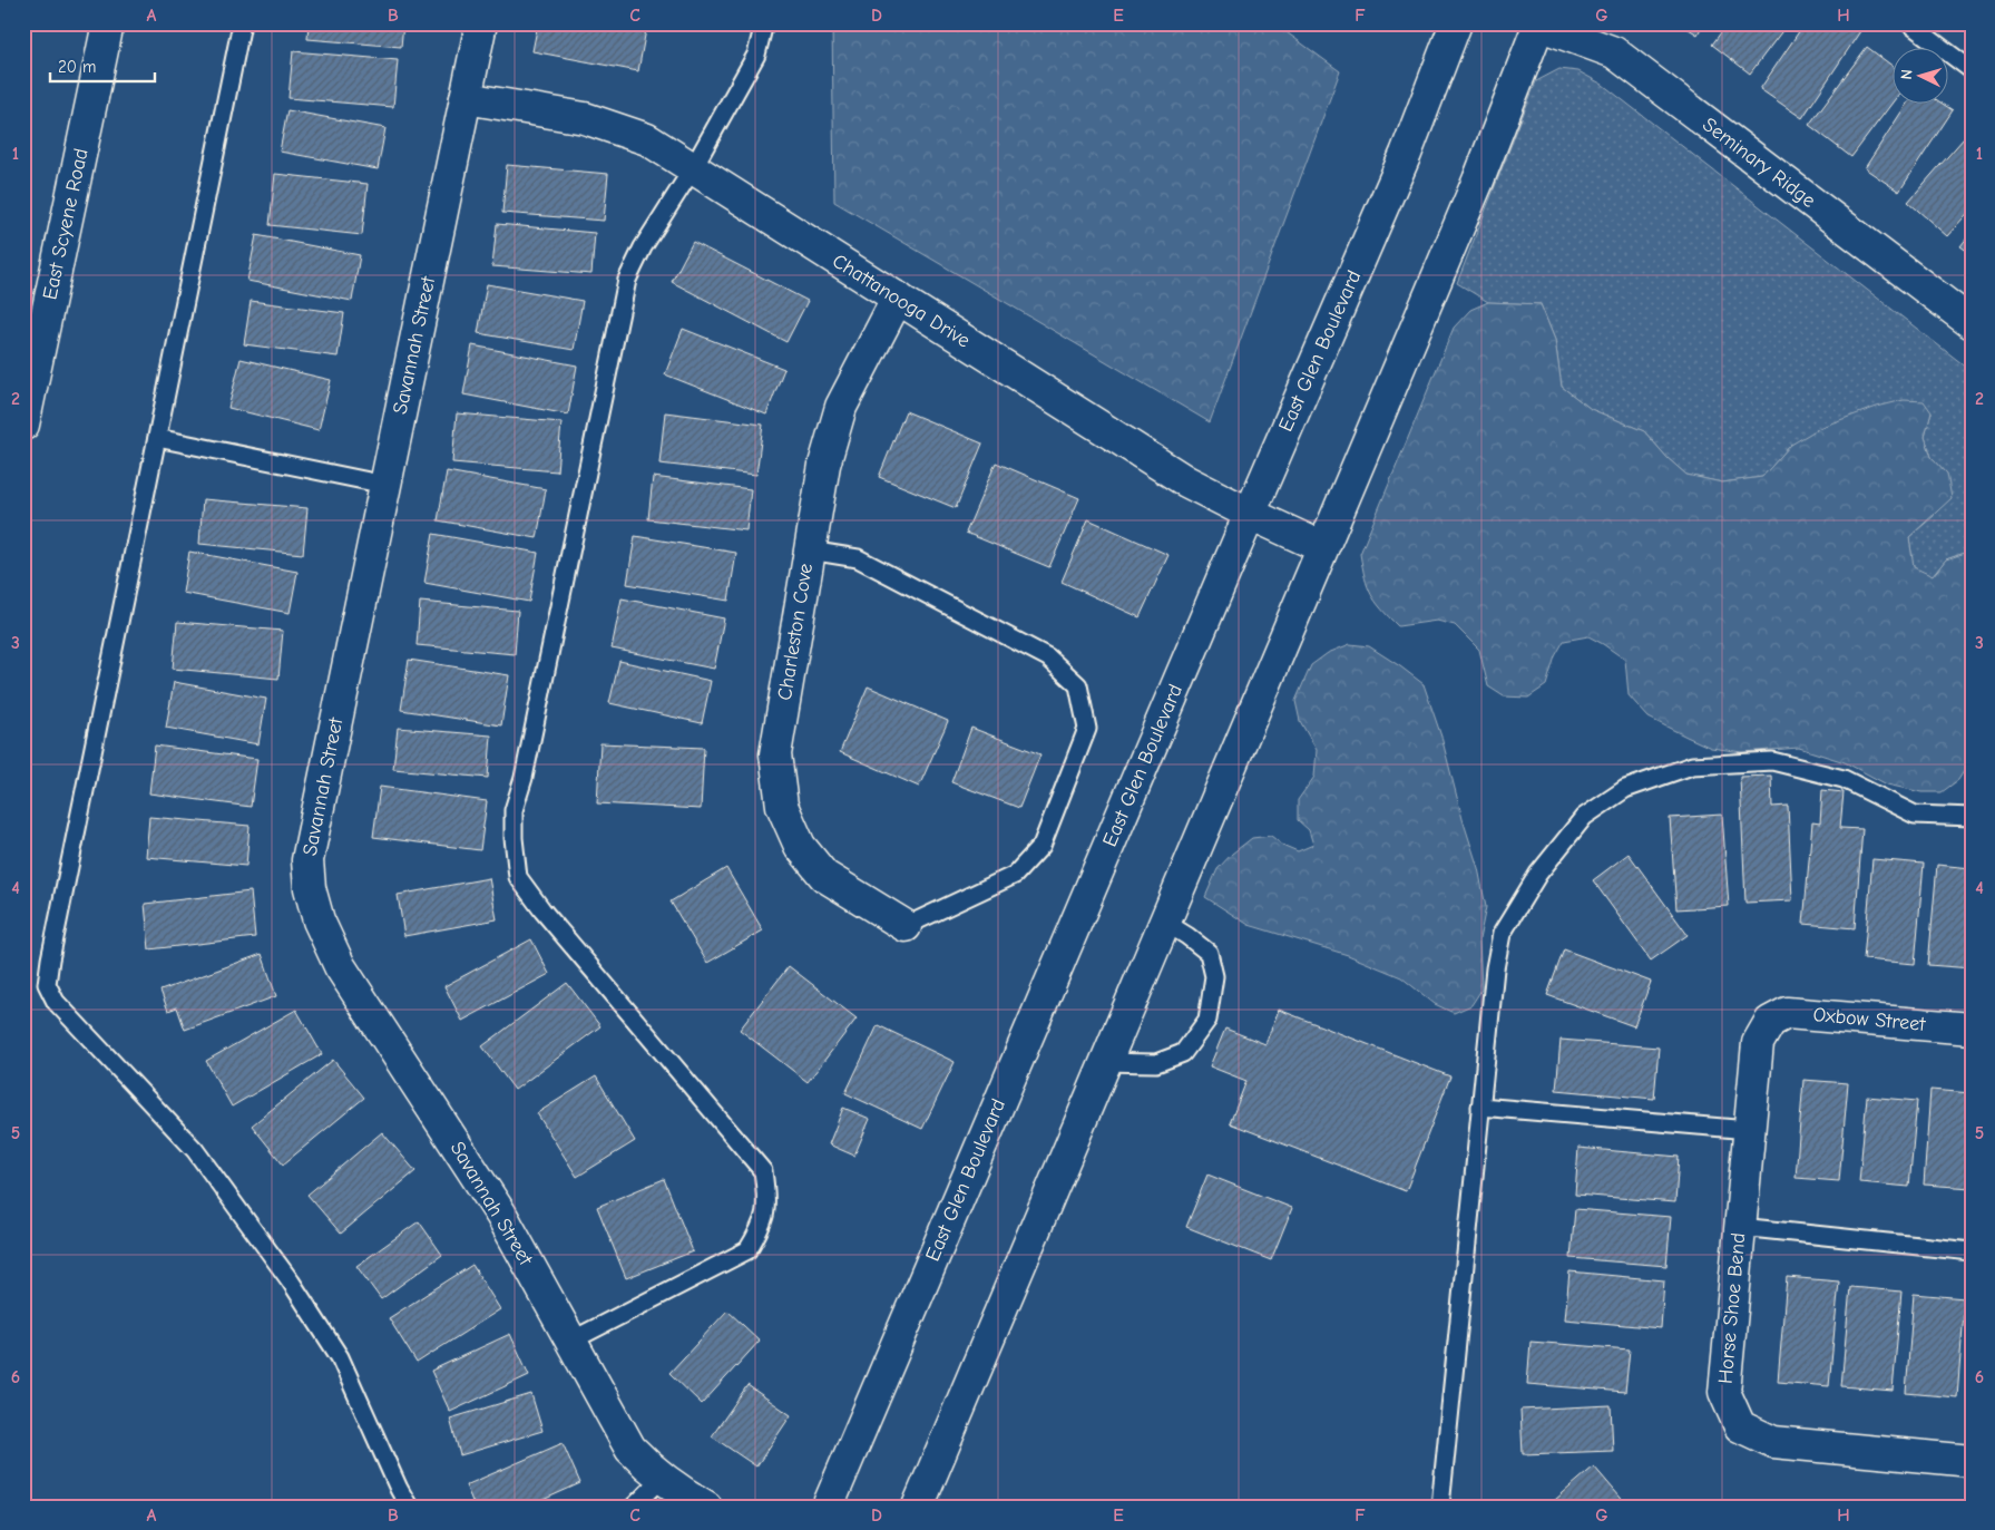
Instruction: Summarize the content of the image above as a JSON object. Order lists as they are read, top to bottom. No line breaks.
{"streets":{"street":["Seminary Ridge","East Scyene Road","Chattanooga Drive","Savannah Street","East Glen Boulevard","Charleston Cove","Oxbow Street","Horse Shoe Bend"]},"crossings":[["Chattanooga Drive","Savannah Street"],["Chattanooga Drive","East Glen Boulevard"],["Chattanooga Drive","Charleston Cove"],["Oxbow Street","Horse Shoe Bend"]],"scale_bar":"20 m","north":"left","grid":{"columns":["A","B","C","D","E","F","G","H"],"rows":["1","2","3","4","5","6"]}}
